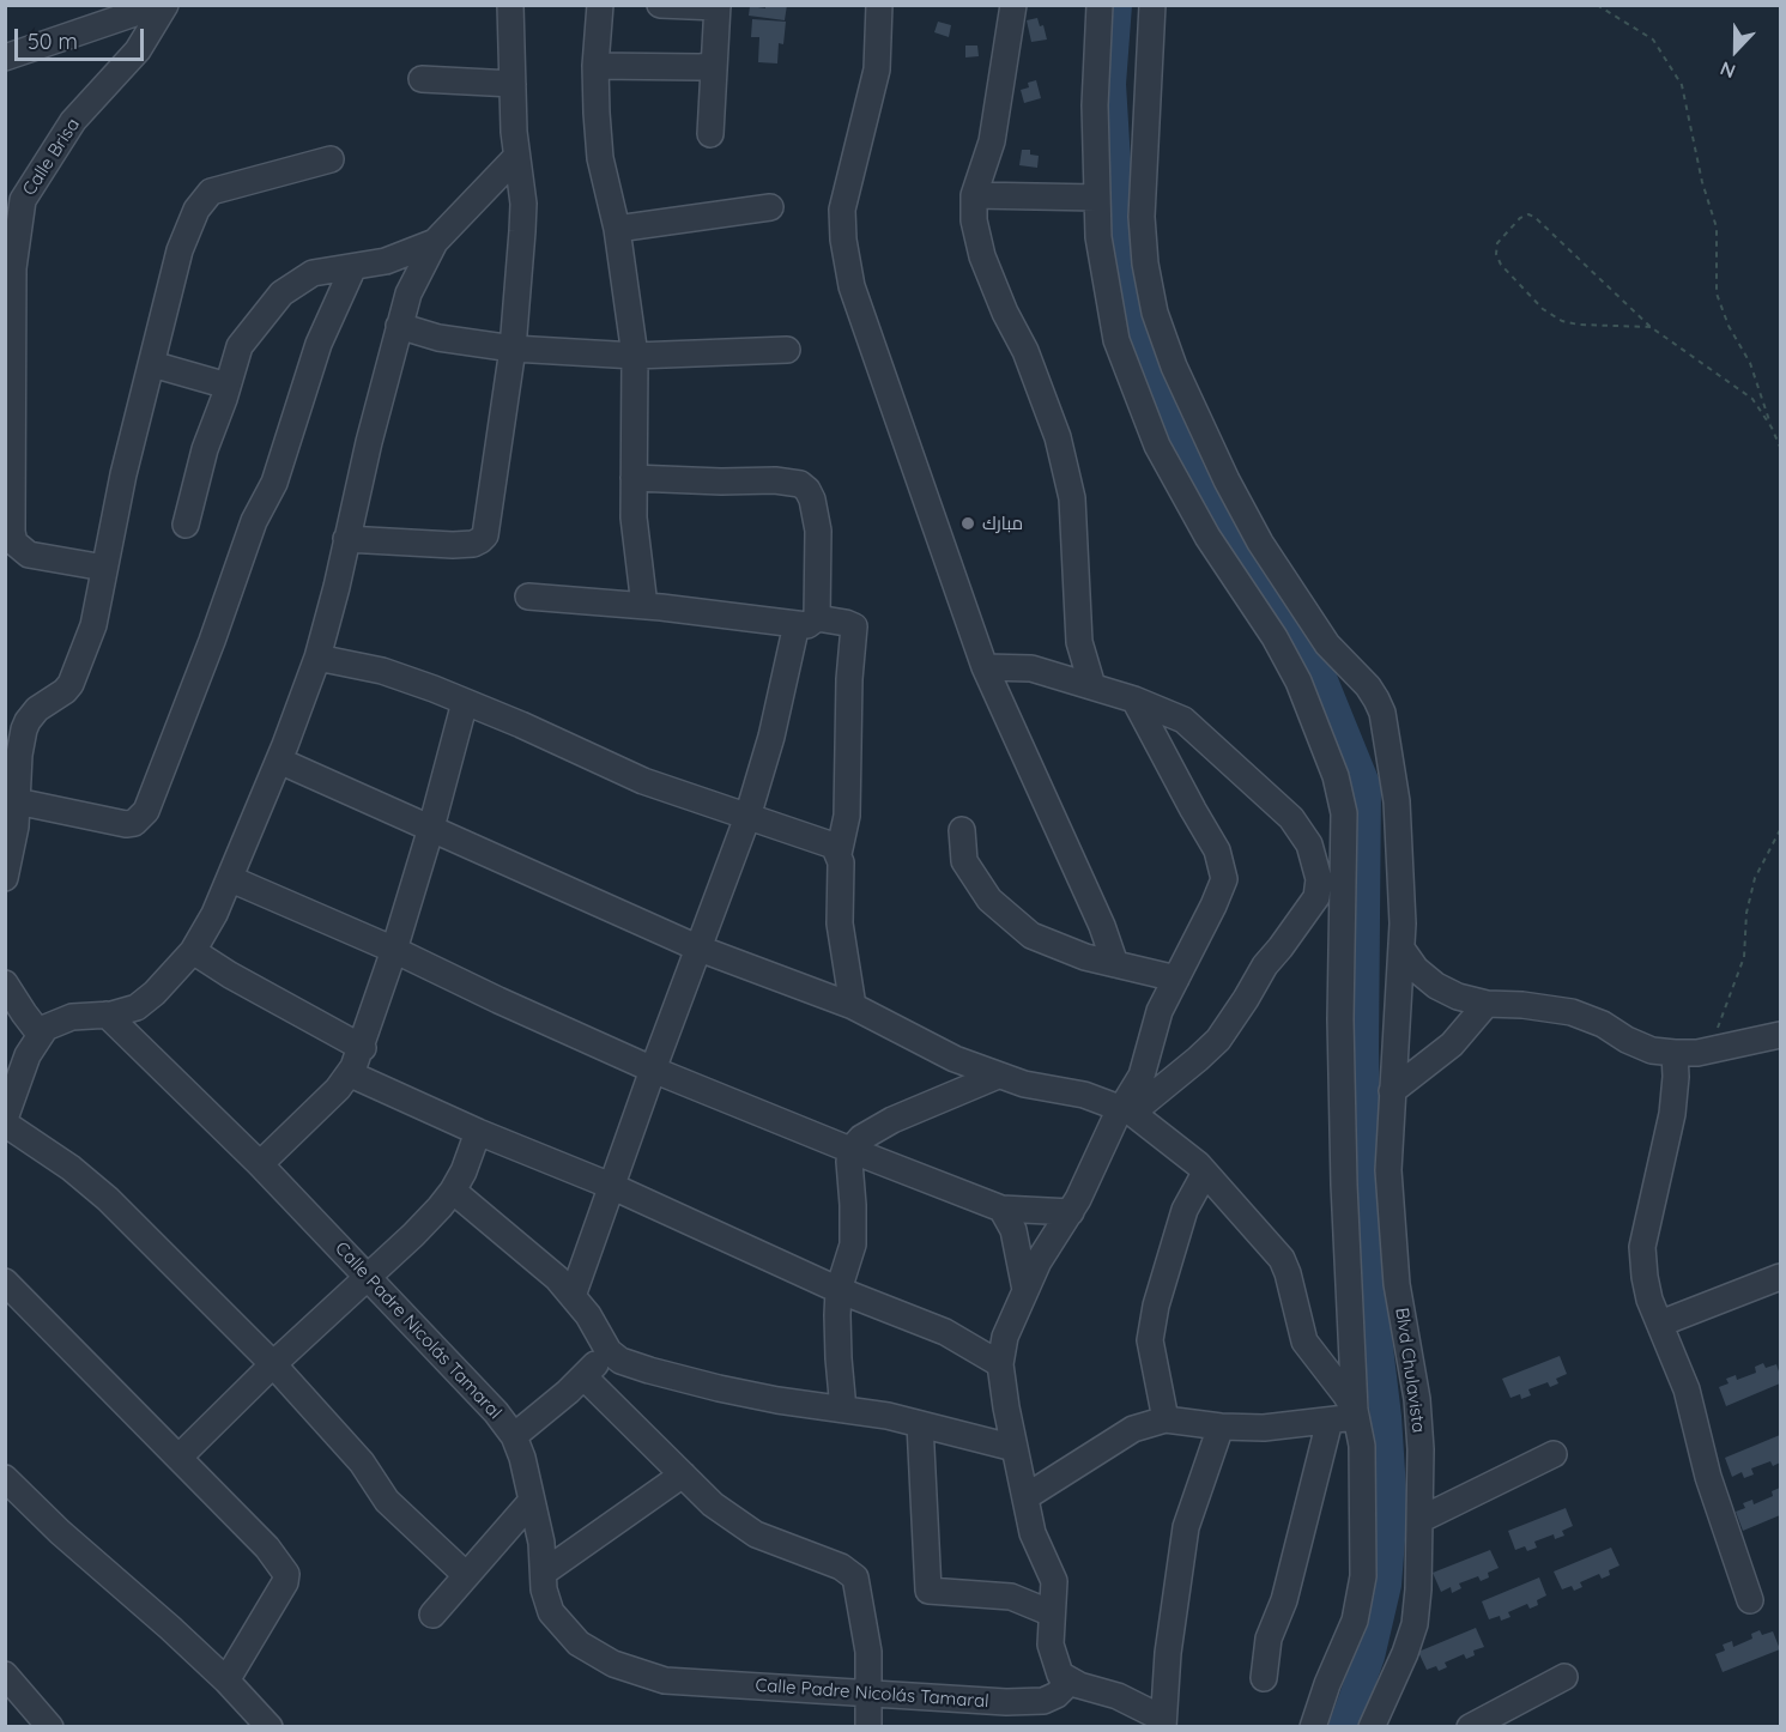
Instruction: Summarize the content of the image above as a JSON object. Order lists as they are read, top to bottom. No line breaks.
{"streets":{"street":["Calle Brisa","Calle Padre Nicolás Tamaral","Blvd Chulavista"]},"places":["مبارك"],"scale_bar":"50 m","north":"bottom"}
